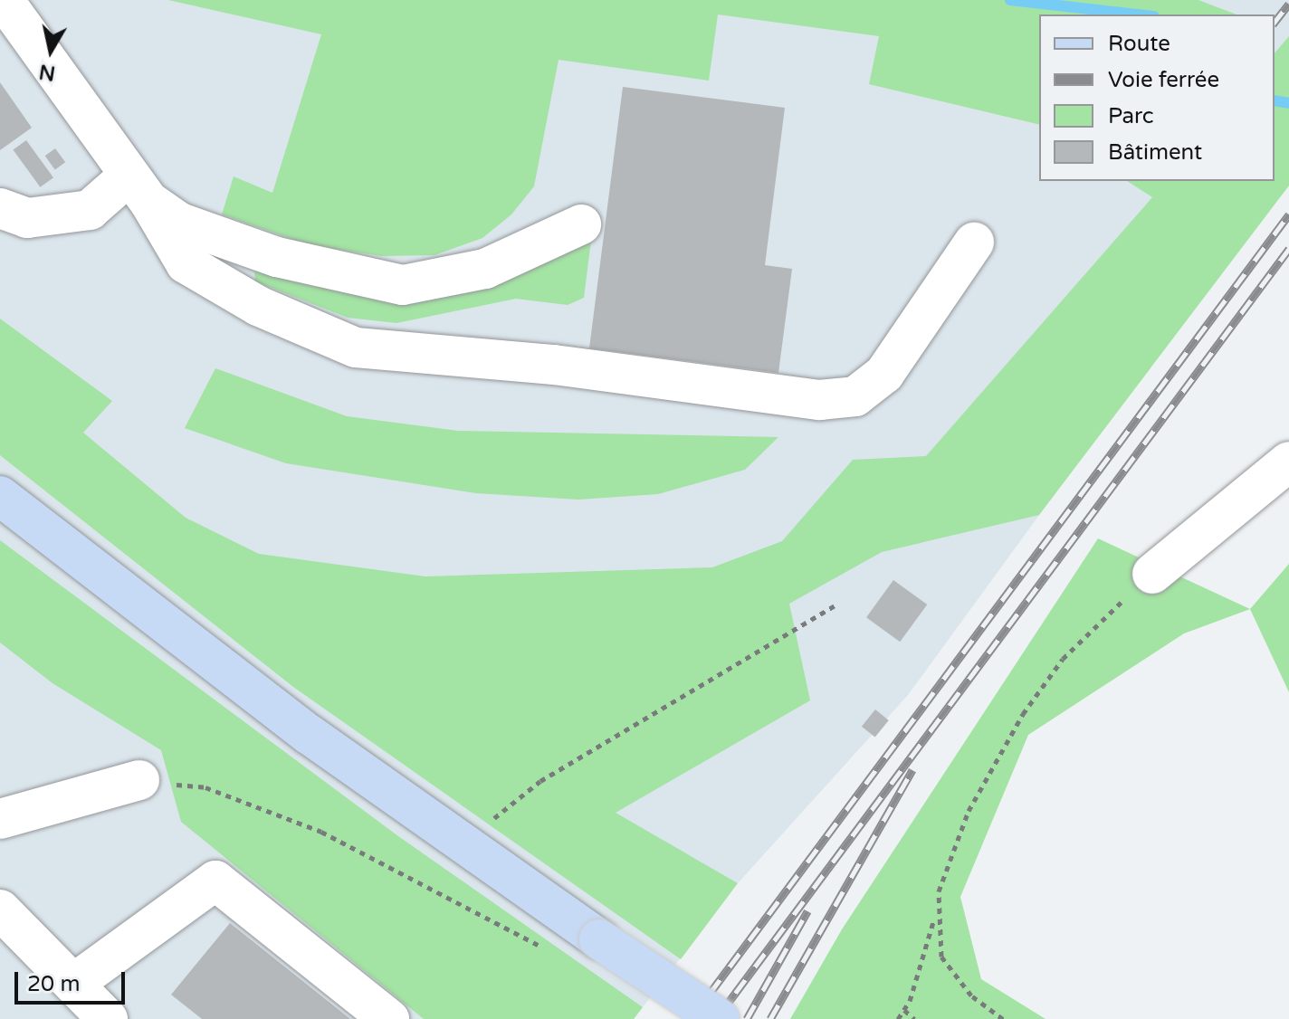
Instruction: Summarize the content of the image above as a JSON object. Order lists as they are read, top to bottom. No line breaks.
{"legend":["Route","Voie ferrée","Parc","Bâtiment"],"scale_bar":"20 m","north":"bottom"}
